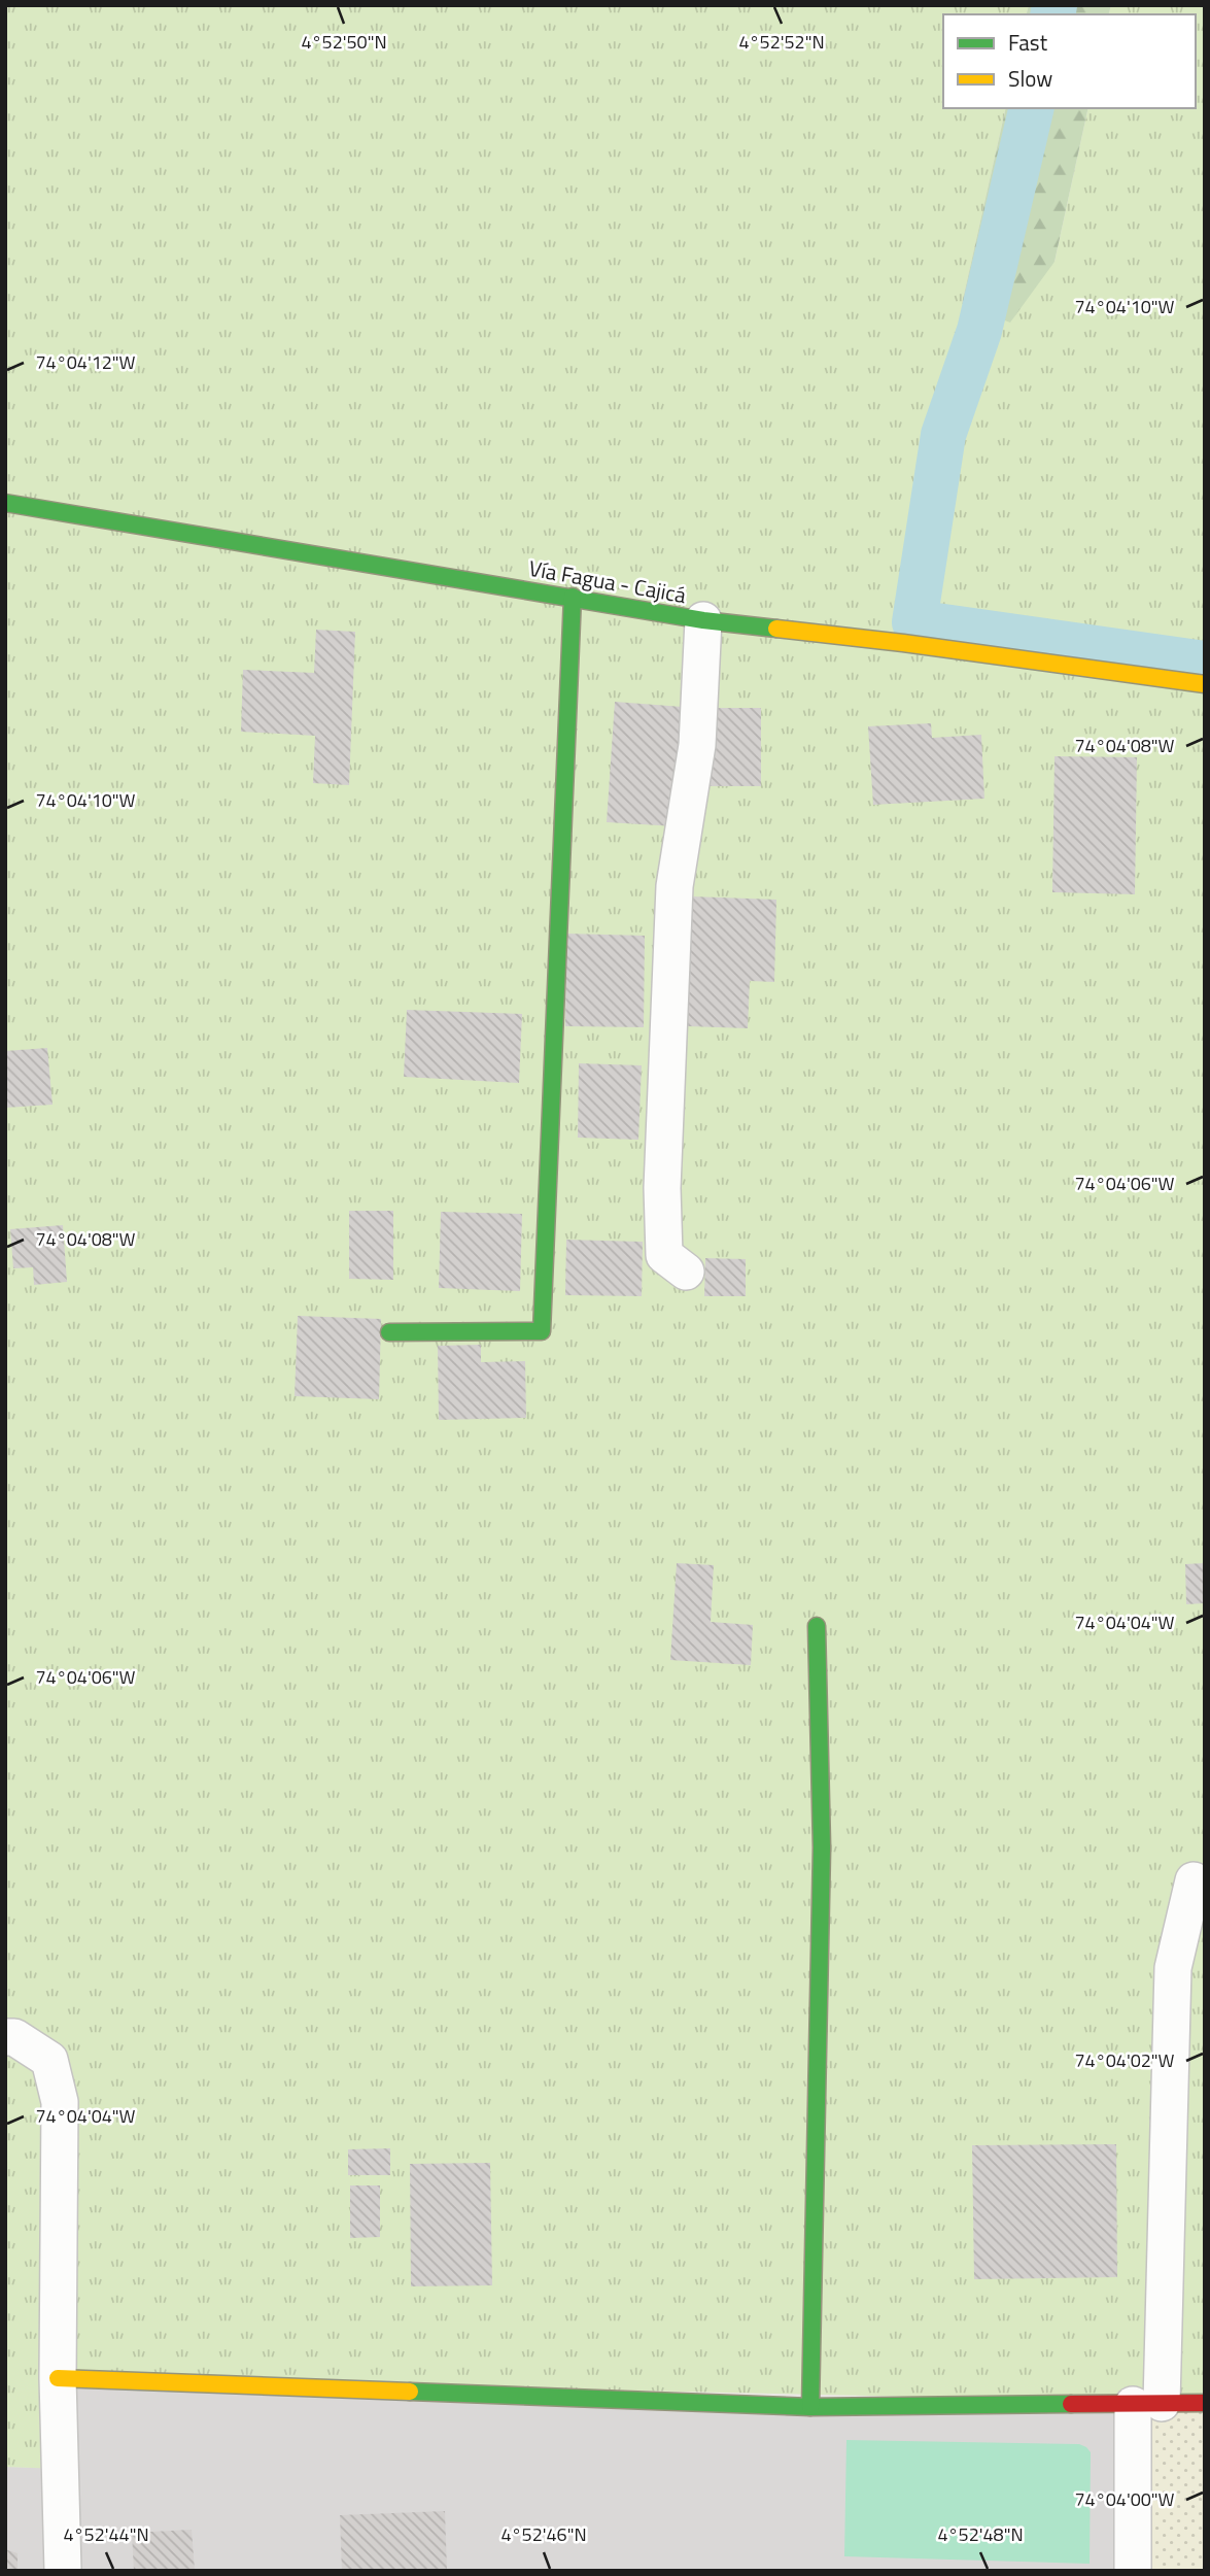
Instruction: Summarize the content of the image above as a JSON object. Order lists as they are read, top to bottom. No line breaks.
{"streets":{"street":["Vía Fagua - Cajicá"]},"legend":["Fast","Slow"],"coordinates":["4°52'50\"N","4°52'52\"N","74°04'10\"W","74°04'12\"W","74°04'08\"W","74°04'06\"W","74°04'04\"W","74°04'02\"W","74°04'00\"W","4°52'44\"N","4°52'46\"N","4°52'48\"N"]}
